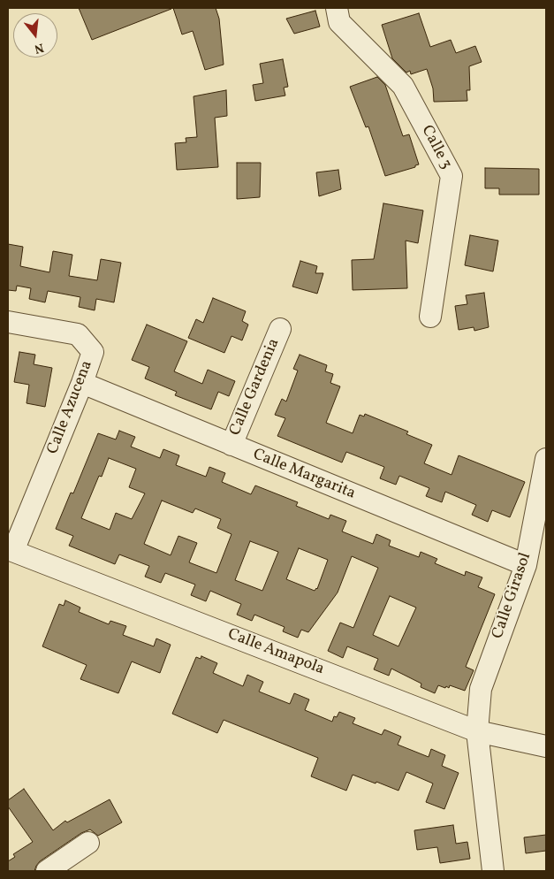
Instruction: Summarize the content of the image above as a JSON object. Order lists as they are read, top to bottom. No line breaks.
{"streets":{"street":["Calle 3","Calle Gardenia","Calle Azucena","Calle Margarita","Calle Girasol","Calle Amapola"]},"crossings":[["Calle Gardenia","Calle Margarita"],["Calle Azucena","Calle Margarita"],["Calle Azucena","Calle Amapola"],["Calle Margarita","Calle Girasol"],["Calle Girasol","Calle Amapola"]],"north":"bottom"}
